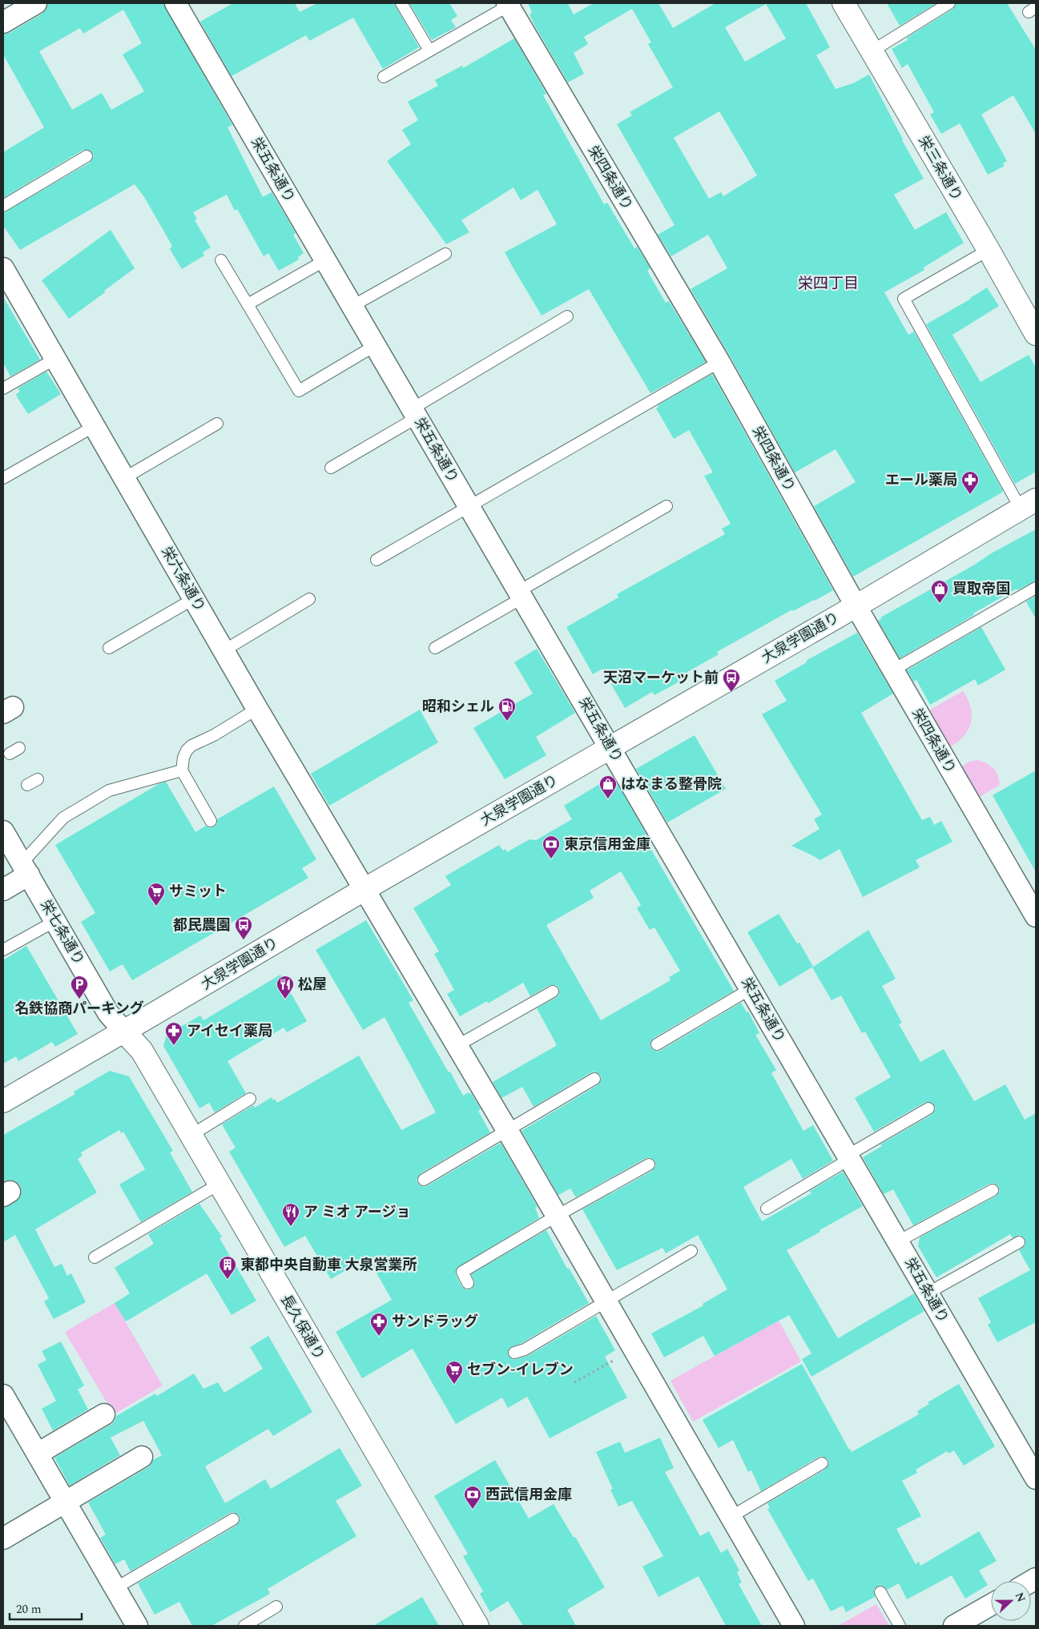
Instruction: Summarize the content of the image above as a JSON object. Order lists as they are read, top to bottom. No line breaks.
{"streets":{"street":["栄三条通り","栄五条通り","栄四条通り","栄六条通り","大泉学園通り","栄七条通り","長久保通り"]},"crossings":[["栄五条通り","大泉学園通り"],["栄四条通り","大泉学園通り"],["栄六条通り","大泉学園通り"],["大泉学園通り","栄七条通り"],["大泉学園通り","長久保通り"],["栄七条通り","長久保通り"]],"districts":["栄四丁目"],"places":{"pharmacy":["エール薬局","アイセイ薬局","サンドラッグ"],"shop":["買取帝国","はなまる整骨院"],"bus stop":["天沼マーケット前","都民農園"],"fuel station":["昭和シェル"],"bank":["東京信用金庫","西武信用金庫"],"supermarket":["サミット","セブン-イレブン"],"parking":["名鉄協商パーキング"],"restaurant":["松屋","ア ミオ アージョ"],"building":["東都中央自動車 大泉営業所"]},"scale_bar":"20 m","north":"right"}
